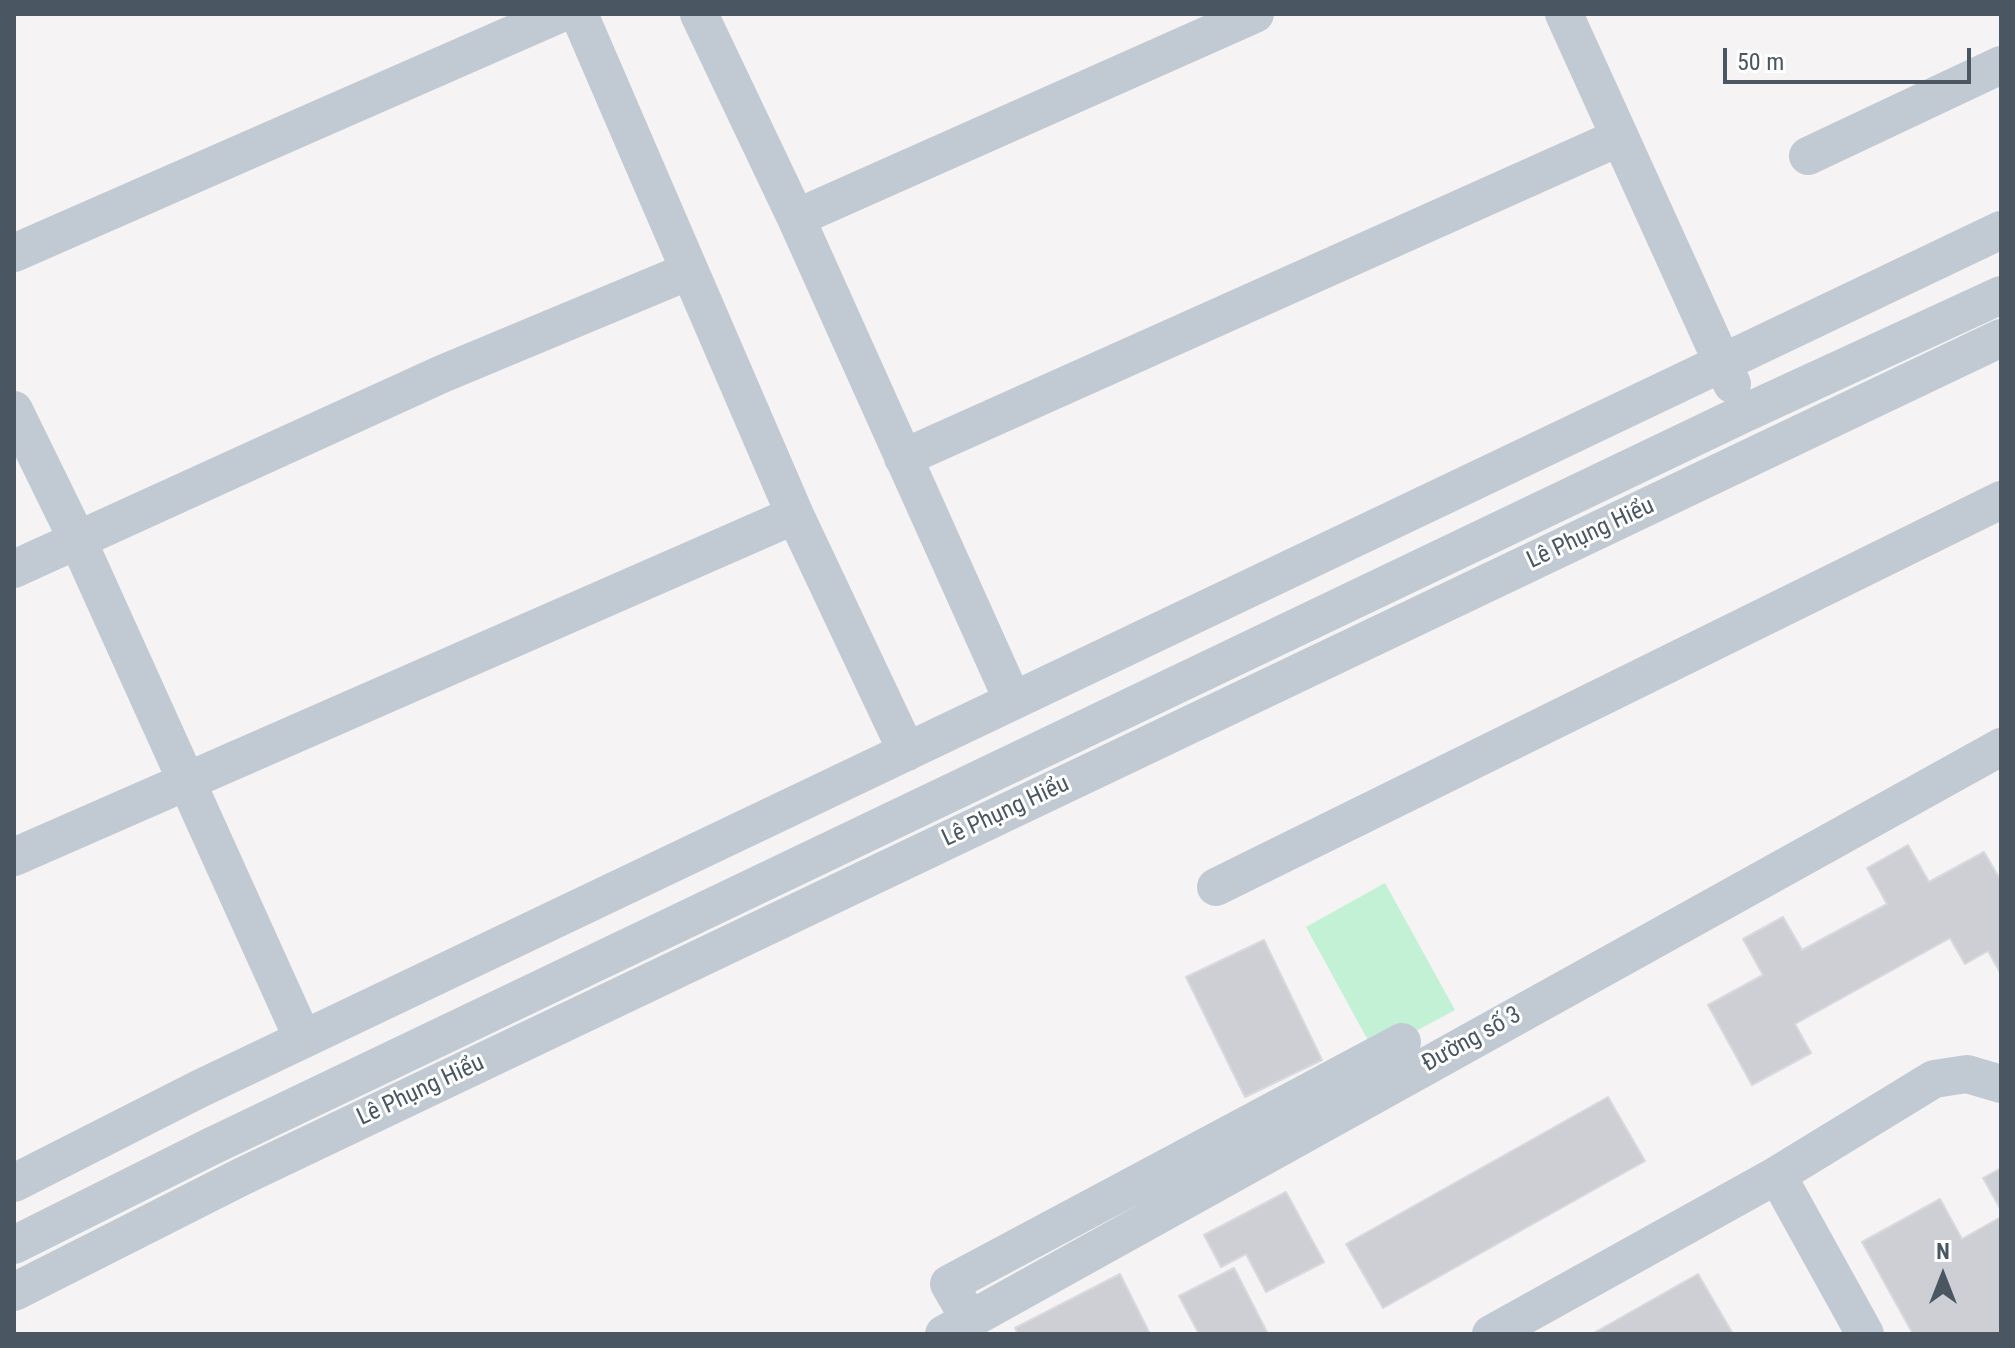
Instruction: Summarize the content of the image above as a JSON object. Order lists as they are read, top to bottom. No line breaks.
{"streets":{"street":["Lê Phụng Hiểu","Đường số 3"]},"scale_bar":"50 m","north":"top"}
